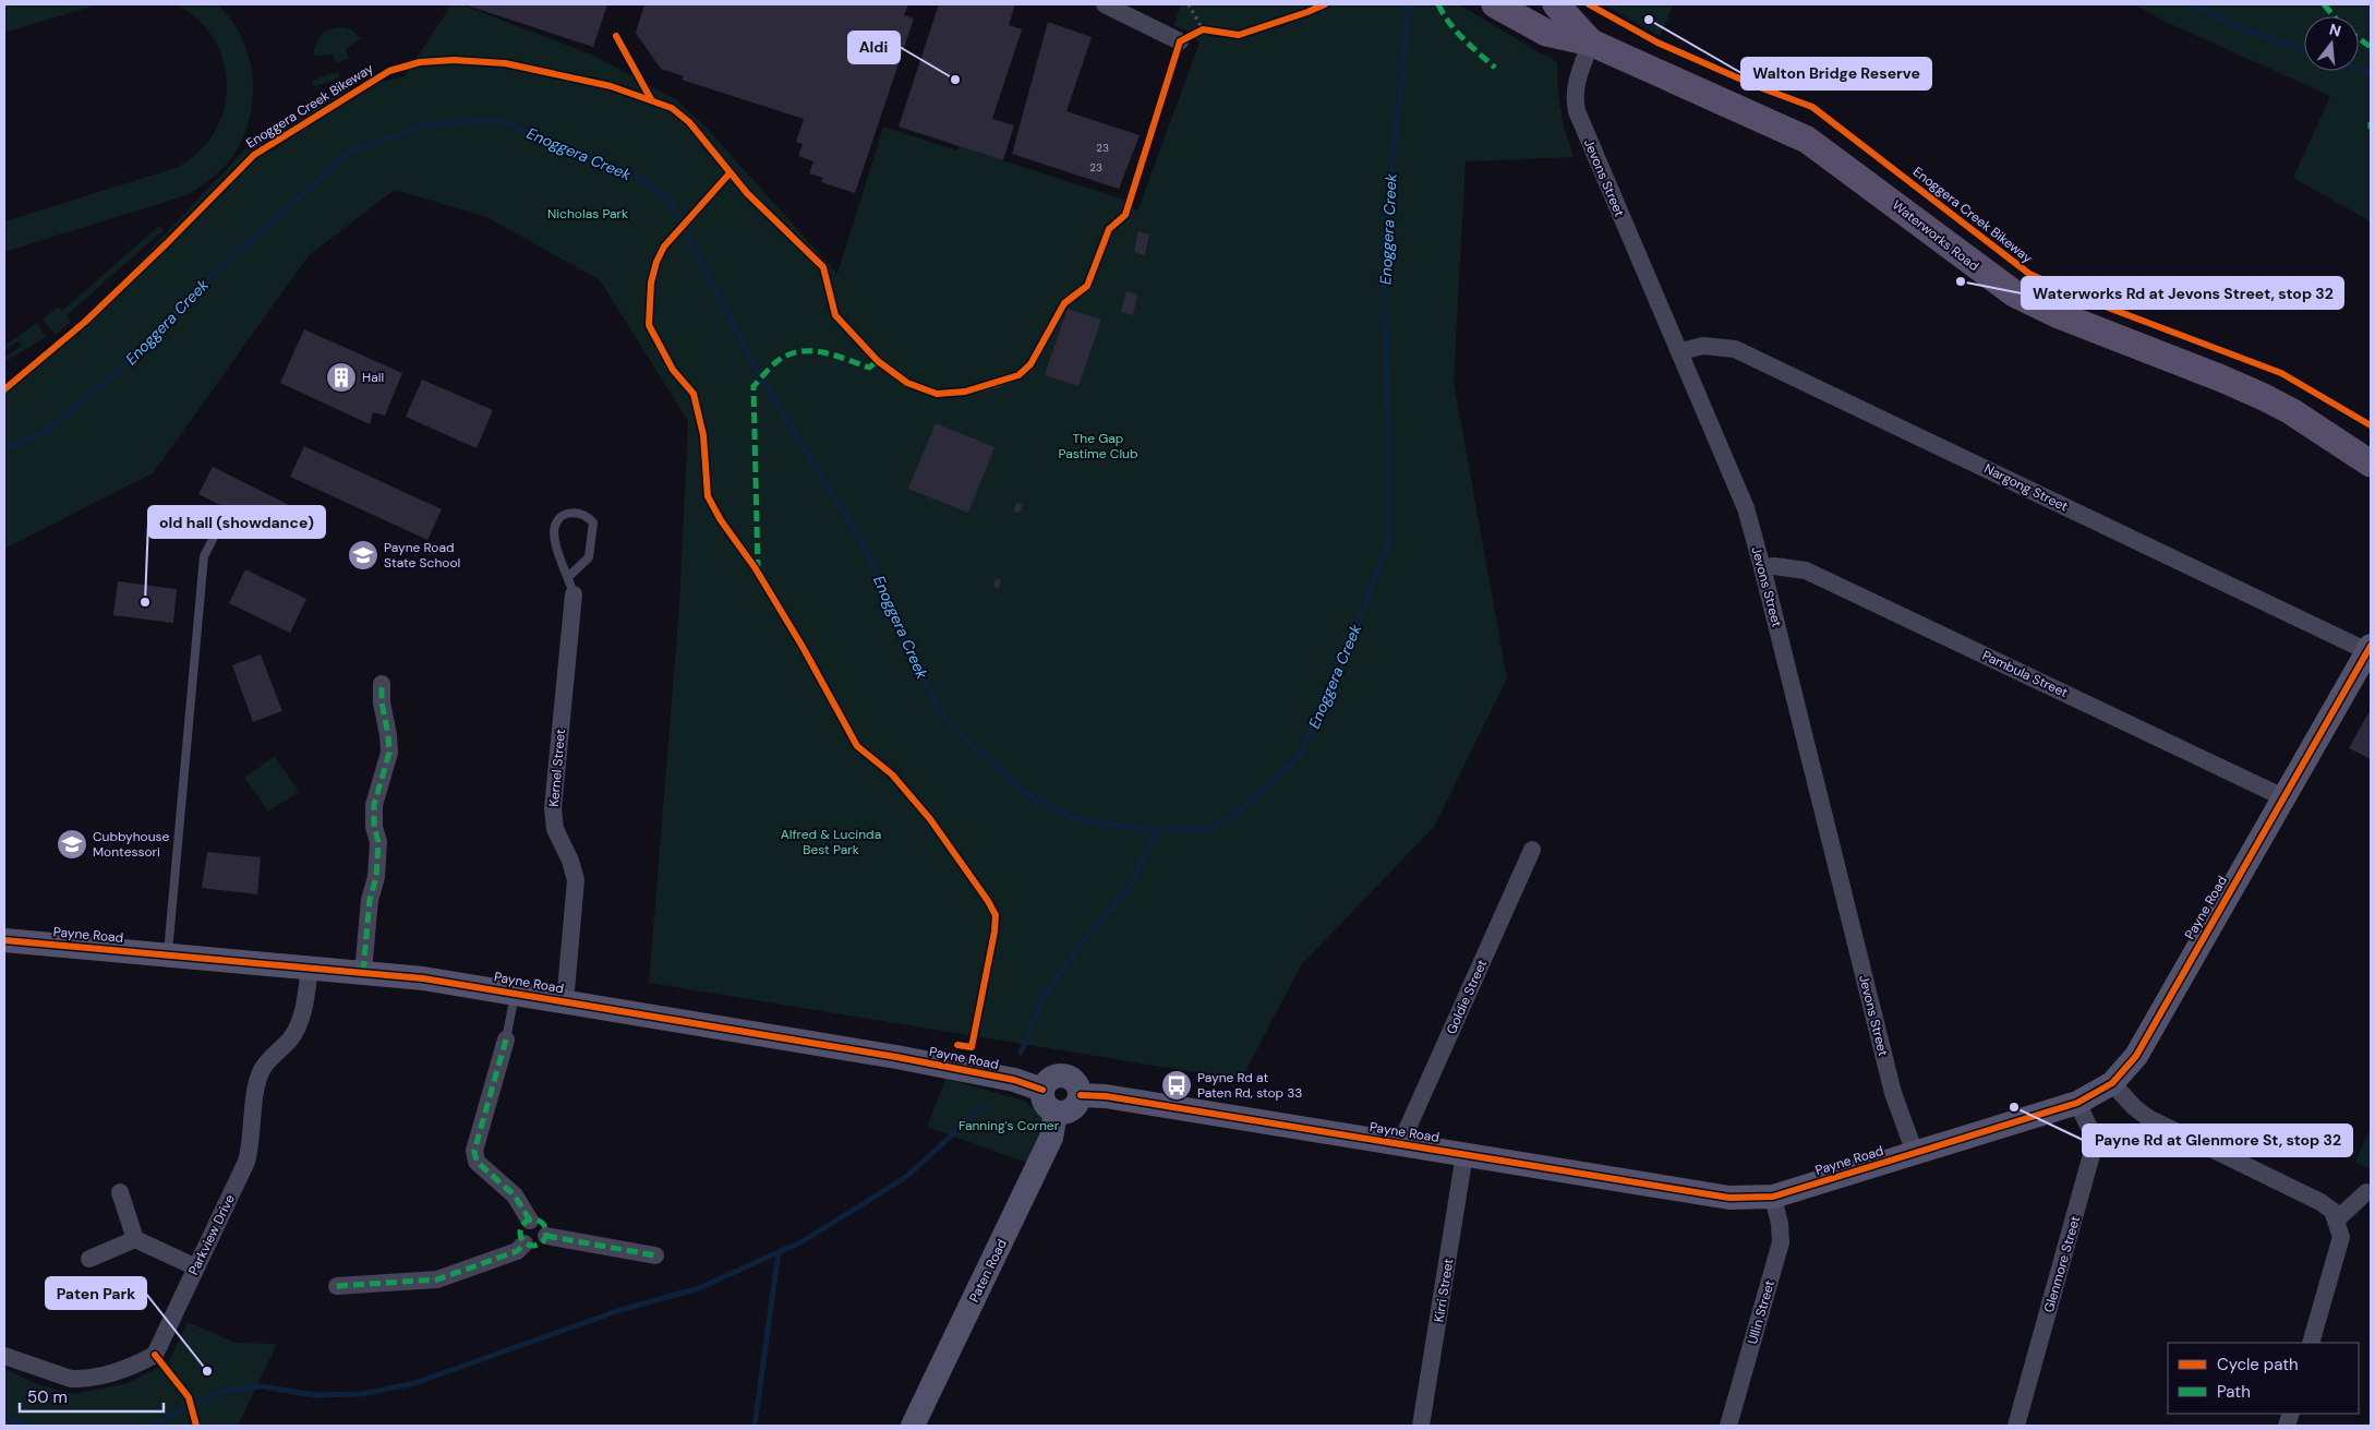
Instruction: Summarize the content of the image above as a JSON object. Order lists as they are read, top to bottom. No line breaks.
{"streets":{"main road":["Waterworks Road","Payne Road","Paten Road"],"street":["Jevons Street","Nargong Street","Pambula Street","Kernel Street","Goldie Street","Parkview Drive","Glenmore Street","Kirri Street","Ullin Street"],"cycle path":["Enoggera Creek Bikeway"]},"crossings":[["Jevons Street","Waterworks Road"],["Jevons Street","Nargong Street"],["Jevons Street","Pambula Street"],["Jevons Street","Payne Road"],["Nargong Street","Payne Road"],["Pambula Street","Payne Road"],["Kernel Street","Payne Road"],["Payne Road","Goldie Street"],["Payne Road","Parkview Drive"],["Payne Road","Glenmore Street"],["Payne Road","Paten Road"],["Payne Road","Kirri Street"],["Payne Road","Ullin Street"]],"water":["Enoggera Creek"],"parks":["Nicholas Park","The Gap Pastime Club","Alfred & Lucinda Best Park","Fanning's Corner"],"places":{"other":["Walton Bridge Reserve","Aldi","Waterworks Rd at Jevons Street, stop 32","old hall (showdance)","Payne Rd at Glenmore St, stop 32","Paten Park"],"building":["Hall"],"school or university":["Payne Road State School","Cubbyhouse Montessori"],"bus stop":["Payne Rd at Paten Rd, stop 33"]},"house_numbers":["23","23"],"legend":["Cycle path","Path"],"scale_bar":"50 m","north":"top"}
